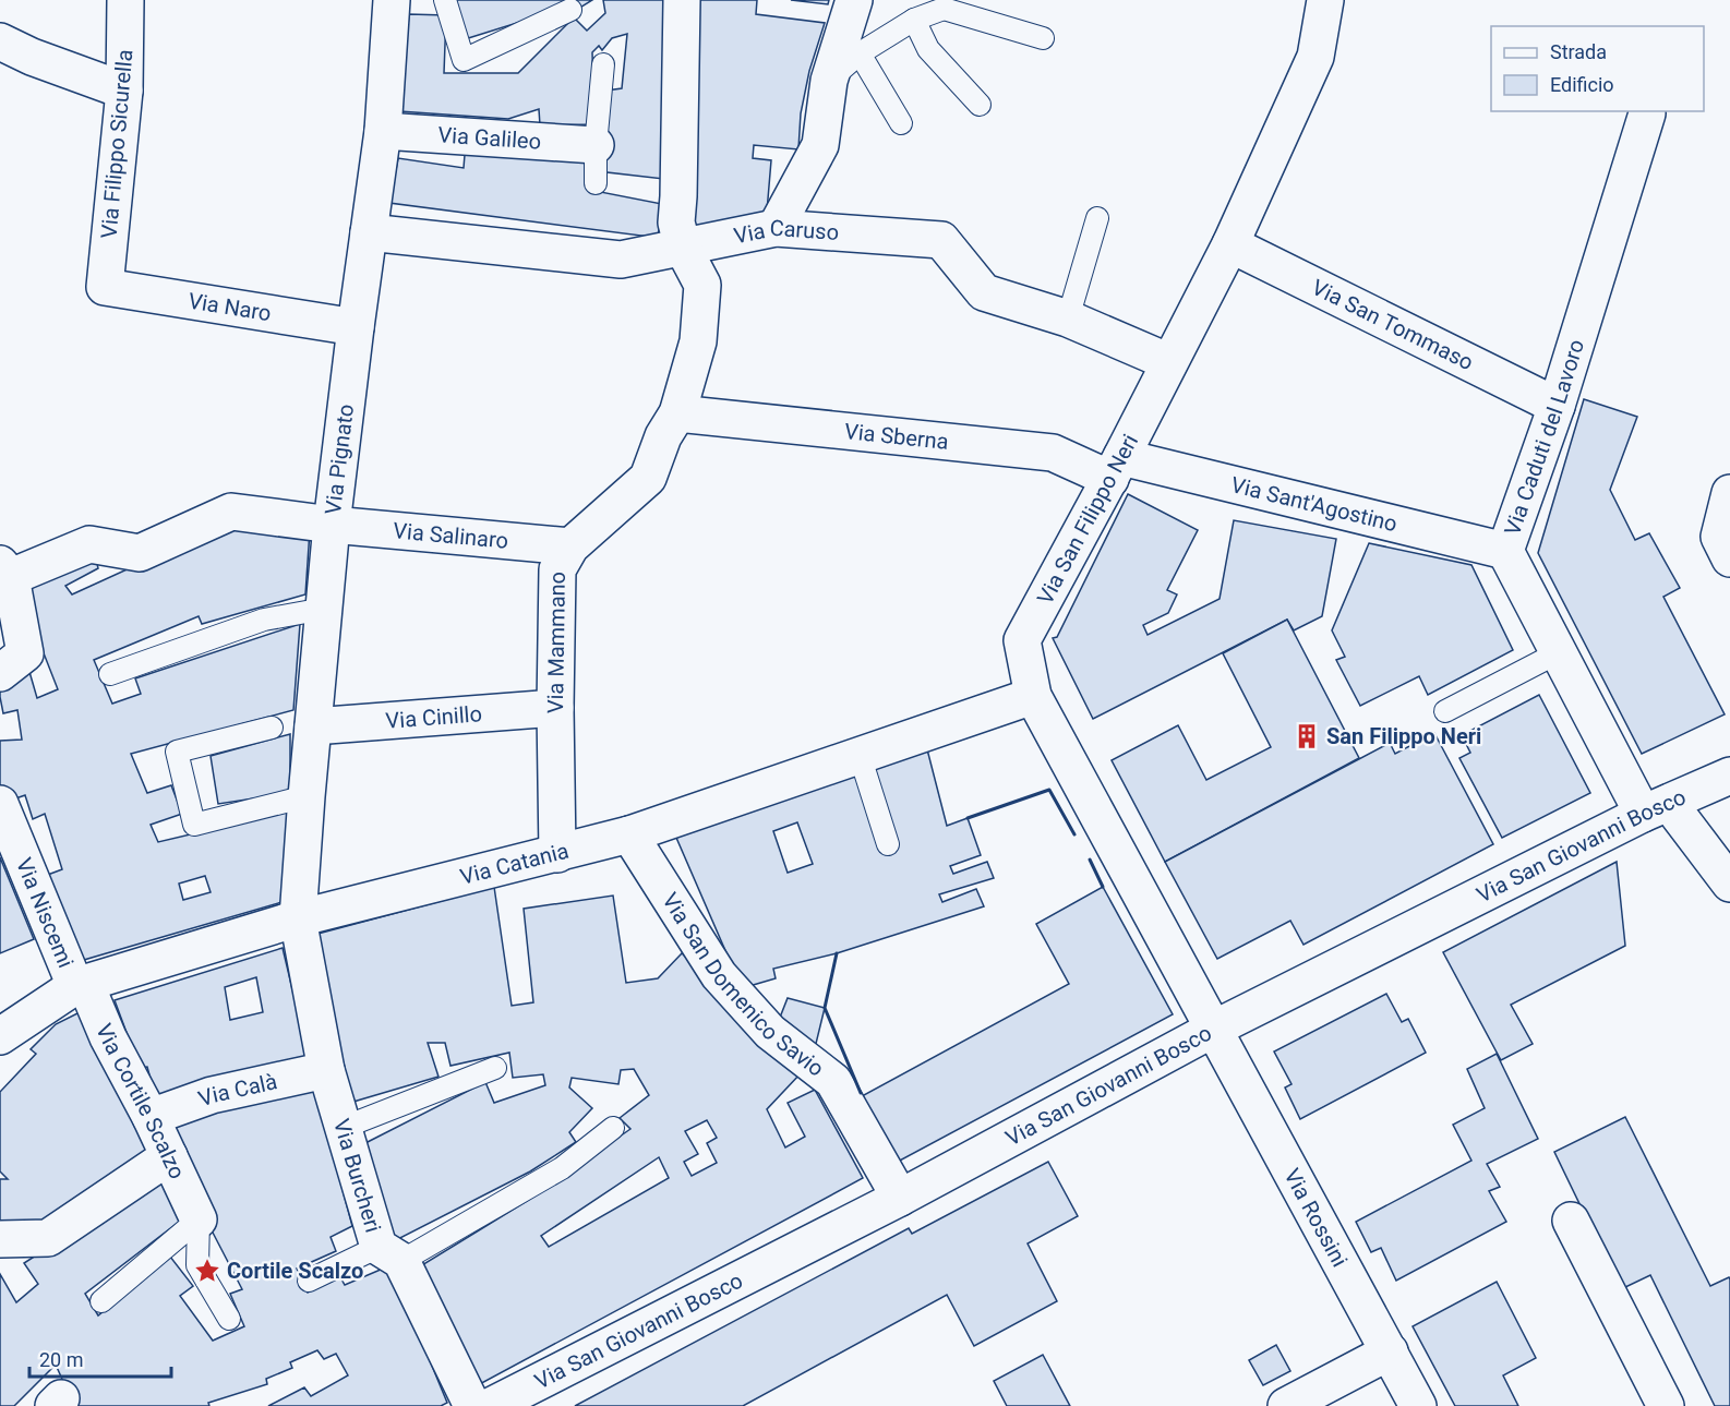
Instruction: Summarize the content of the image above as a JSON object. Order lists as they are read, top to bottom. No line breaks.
{"streets":{"street":["Via Galileo","Via Filippo Sicurella","Via Caruso","Via Naro","Via San Tommaso","Via Sberna","Via Caduti del Lavoro","Via Pignato","Via Sant'Agostino","Via San Filippo Neri","Via Salinaro","Via Mammano","Via Cinillo","Via San Giovanni Bosco","Via Catania","Via Niscemi","Via San Domenico Savio","Via Calà","Via Cortile Scalzo","Via Burcheri","Via Rossini"]},"crossings":[["Via Galileo","Via Pignato"],["Via Filippo Sicurella","Via Naro"],["Via Caruso","Via Pignato"],["Via Caruso","Via San Filippo Neri"],["Via Caruso","Via Mammano"],["Via Naro","Via Pignato"],["Via San Tommaso","Via Caduti del Lavoro"],["Via San Tommaso","Via San Filippo Neri"],["Via Sberna","Via Sant'Agostino"],["Via Sberna","Via San Filippo Neri"],["Via Sberna","Via Mammano"],["Via Caduti del Lavoro","Via Sant'Agostino"],["Via Caduti del Lavoro","Via San Giovanni Bosco"],["Via Pignato","Via Salinaro"],["Via Pignato","Via Cinillo"],["Via Pignato","Via Catania"],["Via Pignato","Via Burcheri"],["Via Sant'Agostino","Via San Filippo Neri"],["Via San Filippo Neri","Via San Giovanni Bosco"],["Via San Filippo Neri","Via Catania"],["Via San Filippo Neri","Via Rossini"],["Via Salinaro","Via Mammano"],["Via Mammano","Via Cinillo"],["Via Mammano","Via Catania"],["Via San Giovanni Bosco","Via San Domenico Savio"],["Via San Giovanni Bosco","Via Rossini"],["Via Catania","Via Niscemi"],["Via Catania","Via San Domenico Savio"],["Via Catania","Via Cortile Scalzo"],["Via Catania","Via Burcheri"],["Via Niscemi","Via Cortile Scalzo"],["Via Calà","Via Cortile Scalzo"],["Via Calà","Via Burcheri"]],"places":{"building":["San Filippo Neri"],"place":["Cortile Scalzo"]},"legend":["Strada","Edificio"],"scale_bar":"20 m"}
